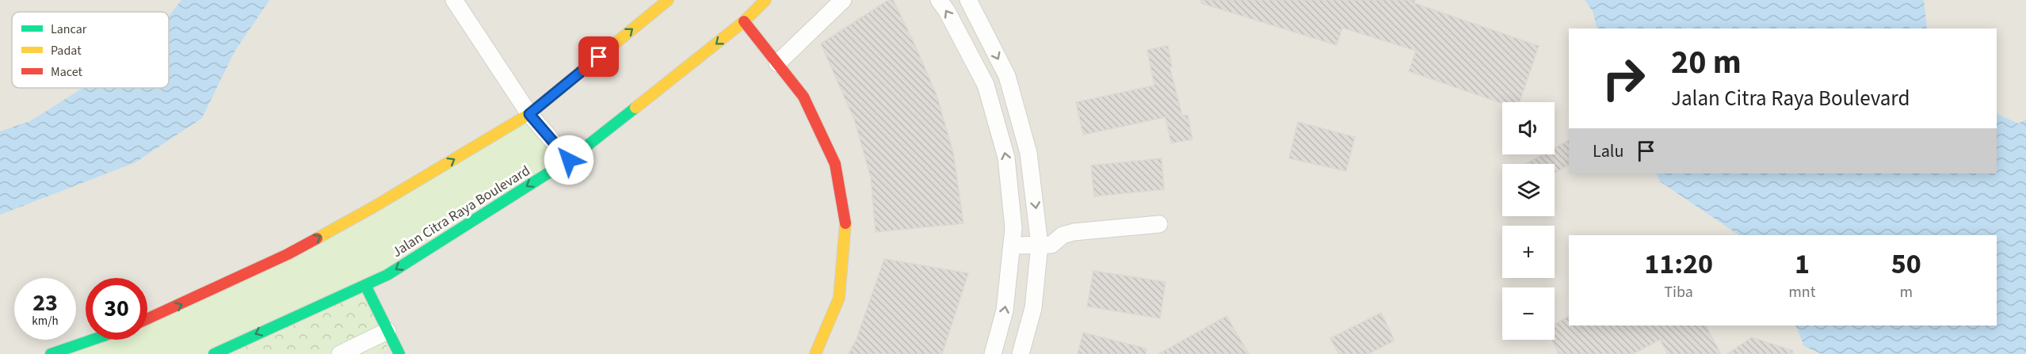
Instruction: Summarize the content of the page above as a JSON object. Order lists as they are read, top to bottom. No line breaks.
{"streets":{"main road":["Jalan Citra Raya Boulevard"]},"legend":["Lancar","Padat","Macet"],"page":{"turn":["20 m","Jalan Citra Raya Boulevard"],"map_buttons":["+","−"],"then":"Lalu","eta":["11:20","Tiba","1","mnt","50","m"],"speed":"23 km/h","limit":"30"}}
